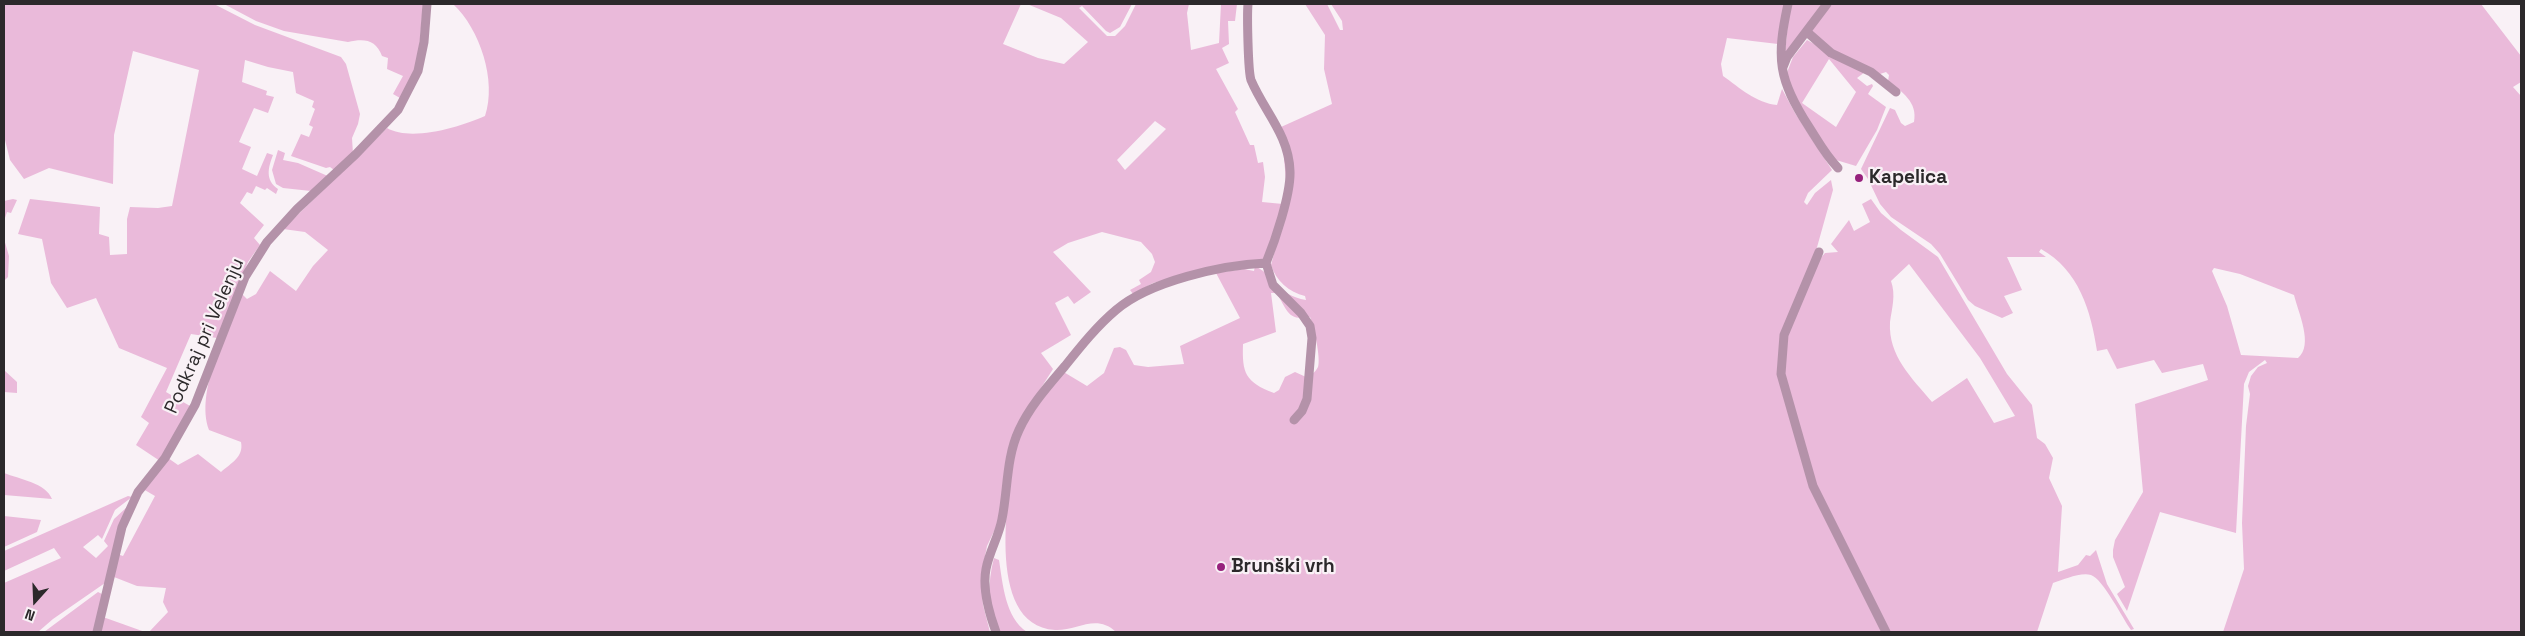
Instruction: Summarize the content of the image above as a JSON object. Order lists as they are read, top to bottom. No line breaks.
{"streets":{"street":["Podkraj pri Velenju"]},"places":["Kapelica","Brunški vrh"],"north":"bottom"}
